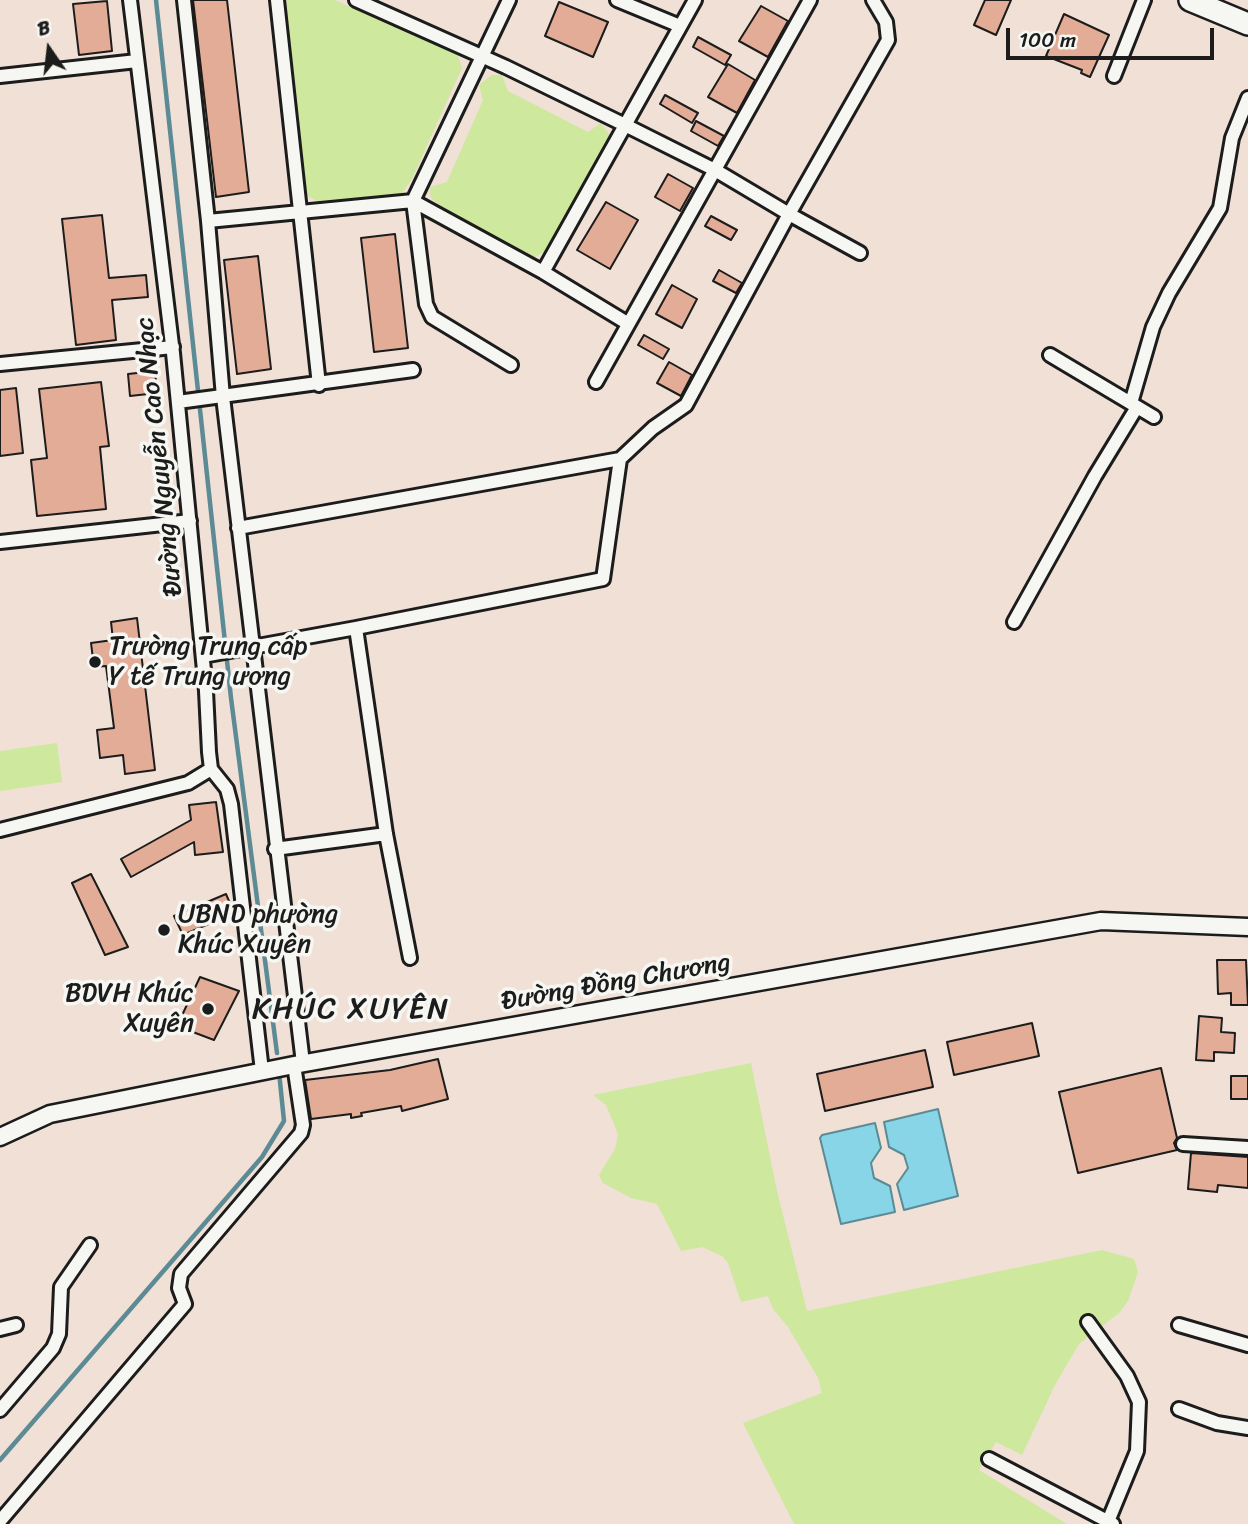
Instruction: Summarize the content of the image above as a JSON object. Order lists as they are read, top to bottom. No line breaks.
{"streets":{"street":["Đường Nguyễn Cao Nhạc","Đường Đồng Chương"]},"crossings":[["Đường Nguyễn Cao Nhạc","Đường Đồng Chương"]],"districts":["KHÚC XUYÊN"],"places":["Trường Trung cấp Y tế Trung ương","UBND phường Khúc Xuyên","BDVH Khúc Xuyên"],"scale_bar":"100 m","north":"top"}
